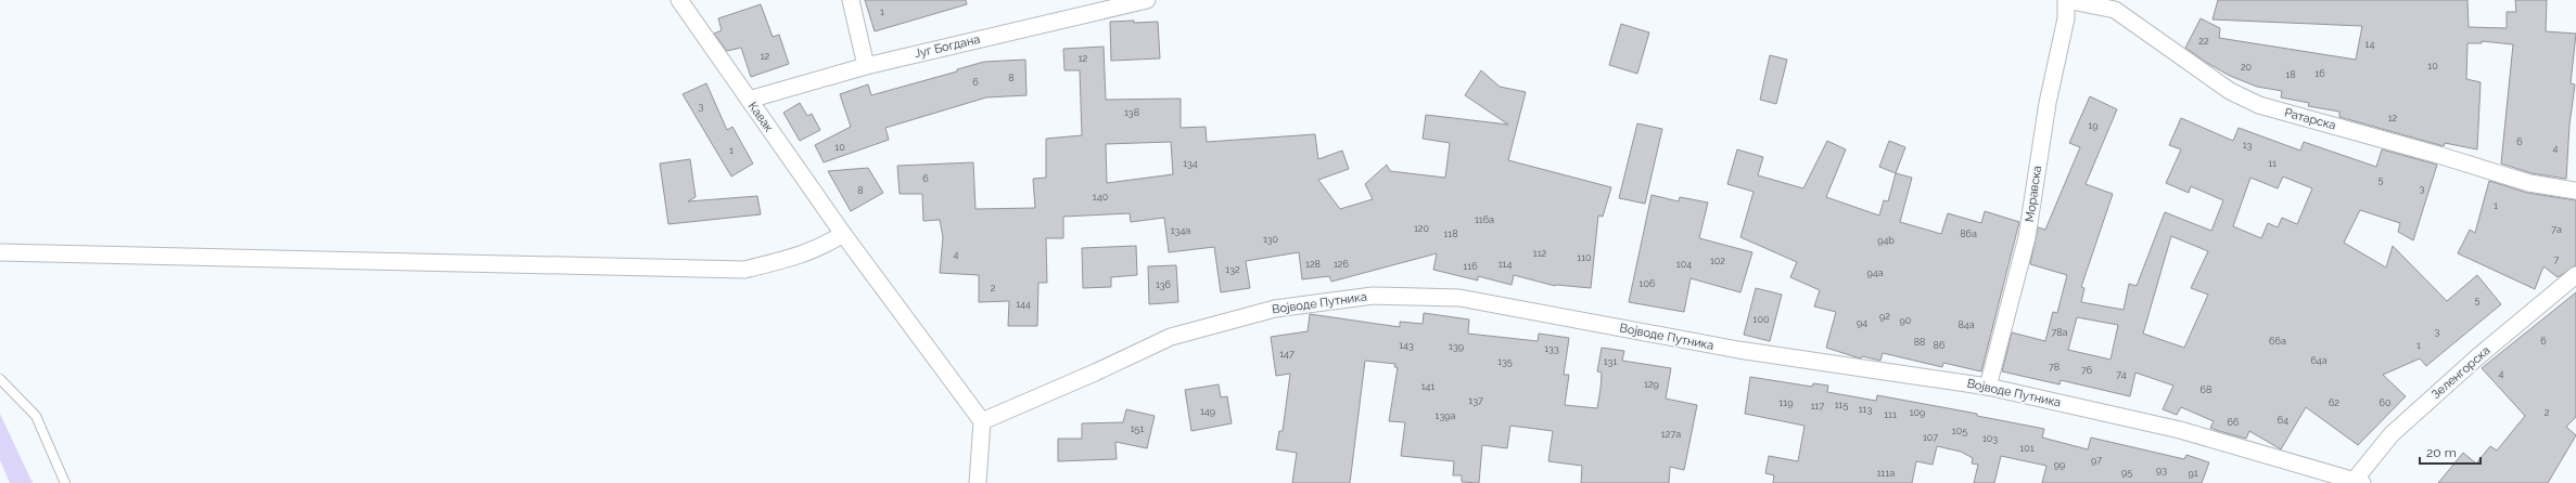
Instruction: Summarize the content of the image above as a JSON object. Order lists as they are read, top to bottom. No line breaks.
{"streets":{"street":["Југ Богдана","Кавак","Ратарска","Моравска","Војводе Путника","Зеленгорска"]},"crossings":[["Југ Богдана","Кавак"],["Кавак","Војводе Путника"],["Ратарска","Моравска"],["Моравска","Војводе Путника"],["Војводе Путника","Зеленгорска"]],"house_numbers":["1","22","14","12","12","10","20","16","18","8","6","3","138","12","19","6","13","10","4","1","134","11","6","5","3","8","140","1","116a","120","7a","134a","118","86a","130","94b","112","4","110","7","102","128","126","114","104","116","132","94a","106","136","2","5","144","92","100","90","94","84a","3","78a","66a","6","88","143","86","1","139","133","147","64a","135","131","78","76","4","74","129","141","68","137","119","62","60","115","117","113","149","109","2","111","139a","64","66","151","105","127a","107","103","101","97","99","93","95","111a","91"],"scale_bar":"20 m"}
